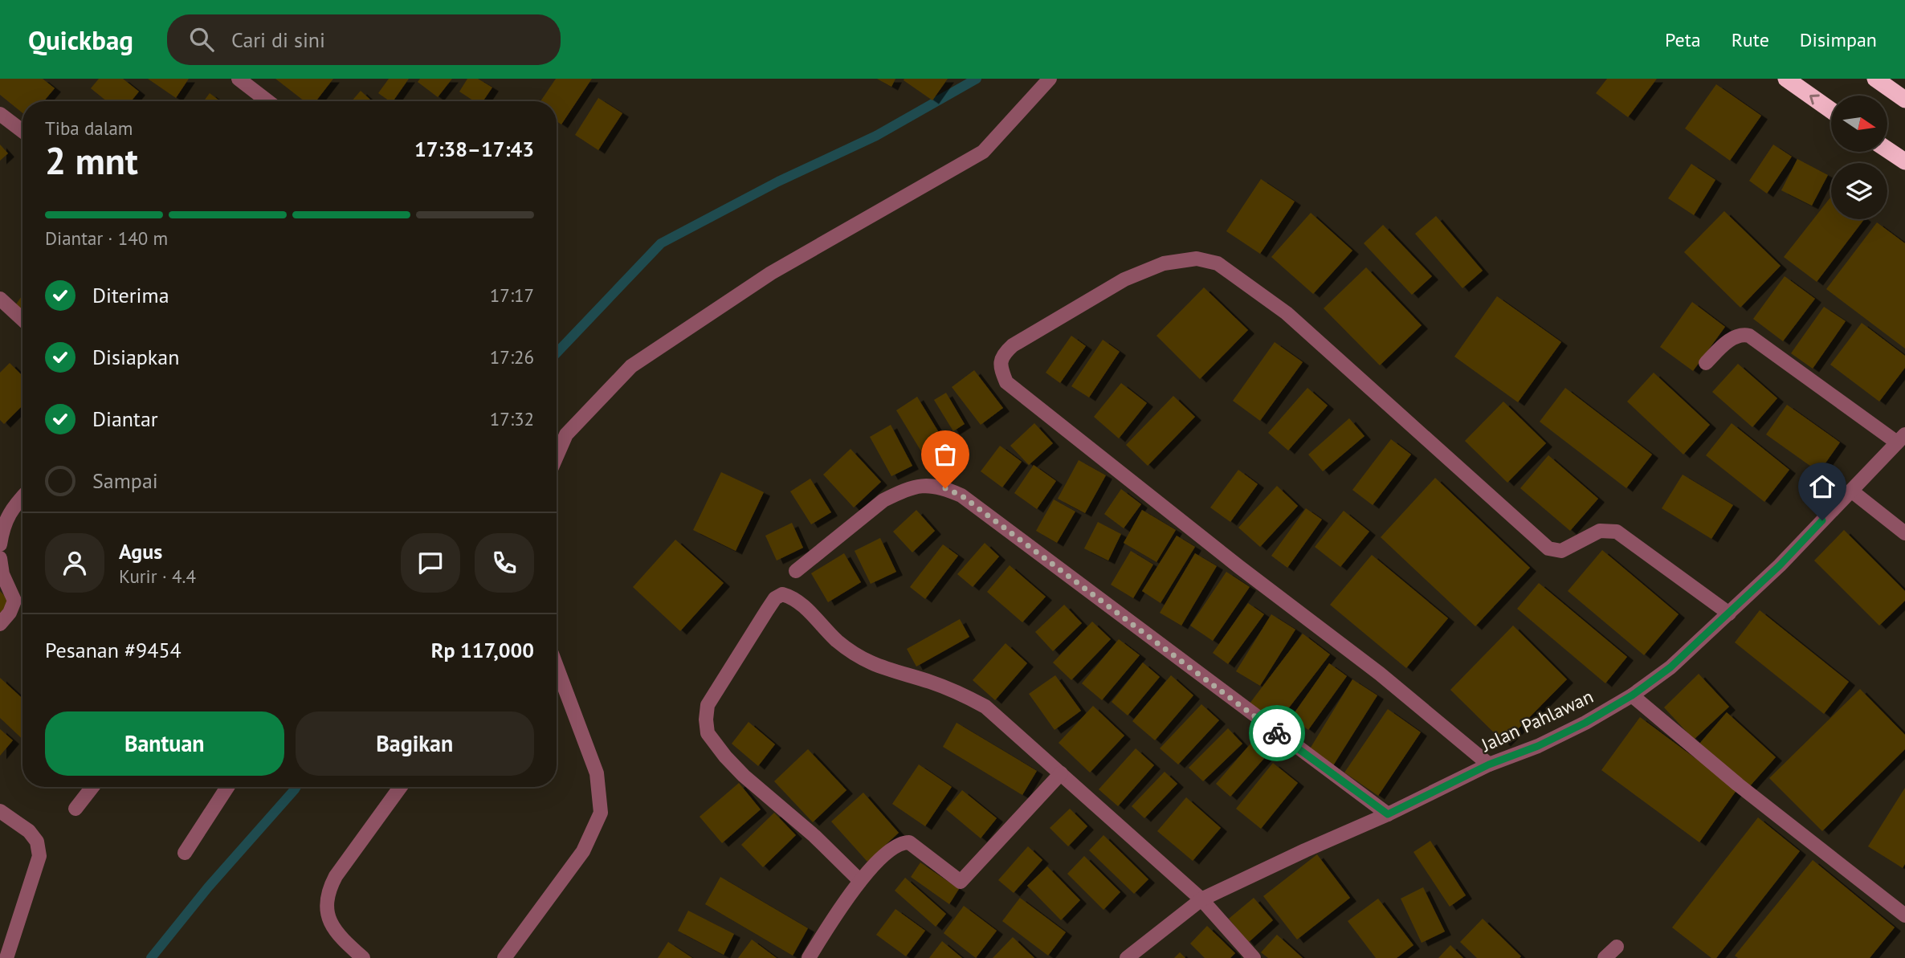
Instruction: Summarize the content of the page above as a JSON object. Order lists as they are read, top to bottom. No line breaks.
{"streets":{"street":["Jalan Pahlawan"]},"north":"right","page":{"header":"Quickbag","search":"Cari di sini","nav":["Peta","Rute","Disimpan"],"heading":["2 mnt","Tiba dalam","17:38–17:43"],"panel":["Agus","Kurir · 4.4","Pesanan #9454","Rp 117,000"],"bar":"Diantar · 140 m","list":[["Diterima","17:17"],["Disiapkan","17:26"],["Diantar","17:32"],"Sampai"],"buttons":["Bantuan","Bagikan"]}}
